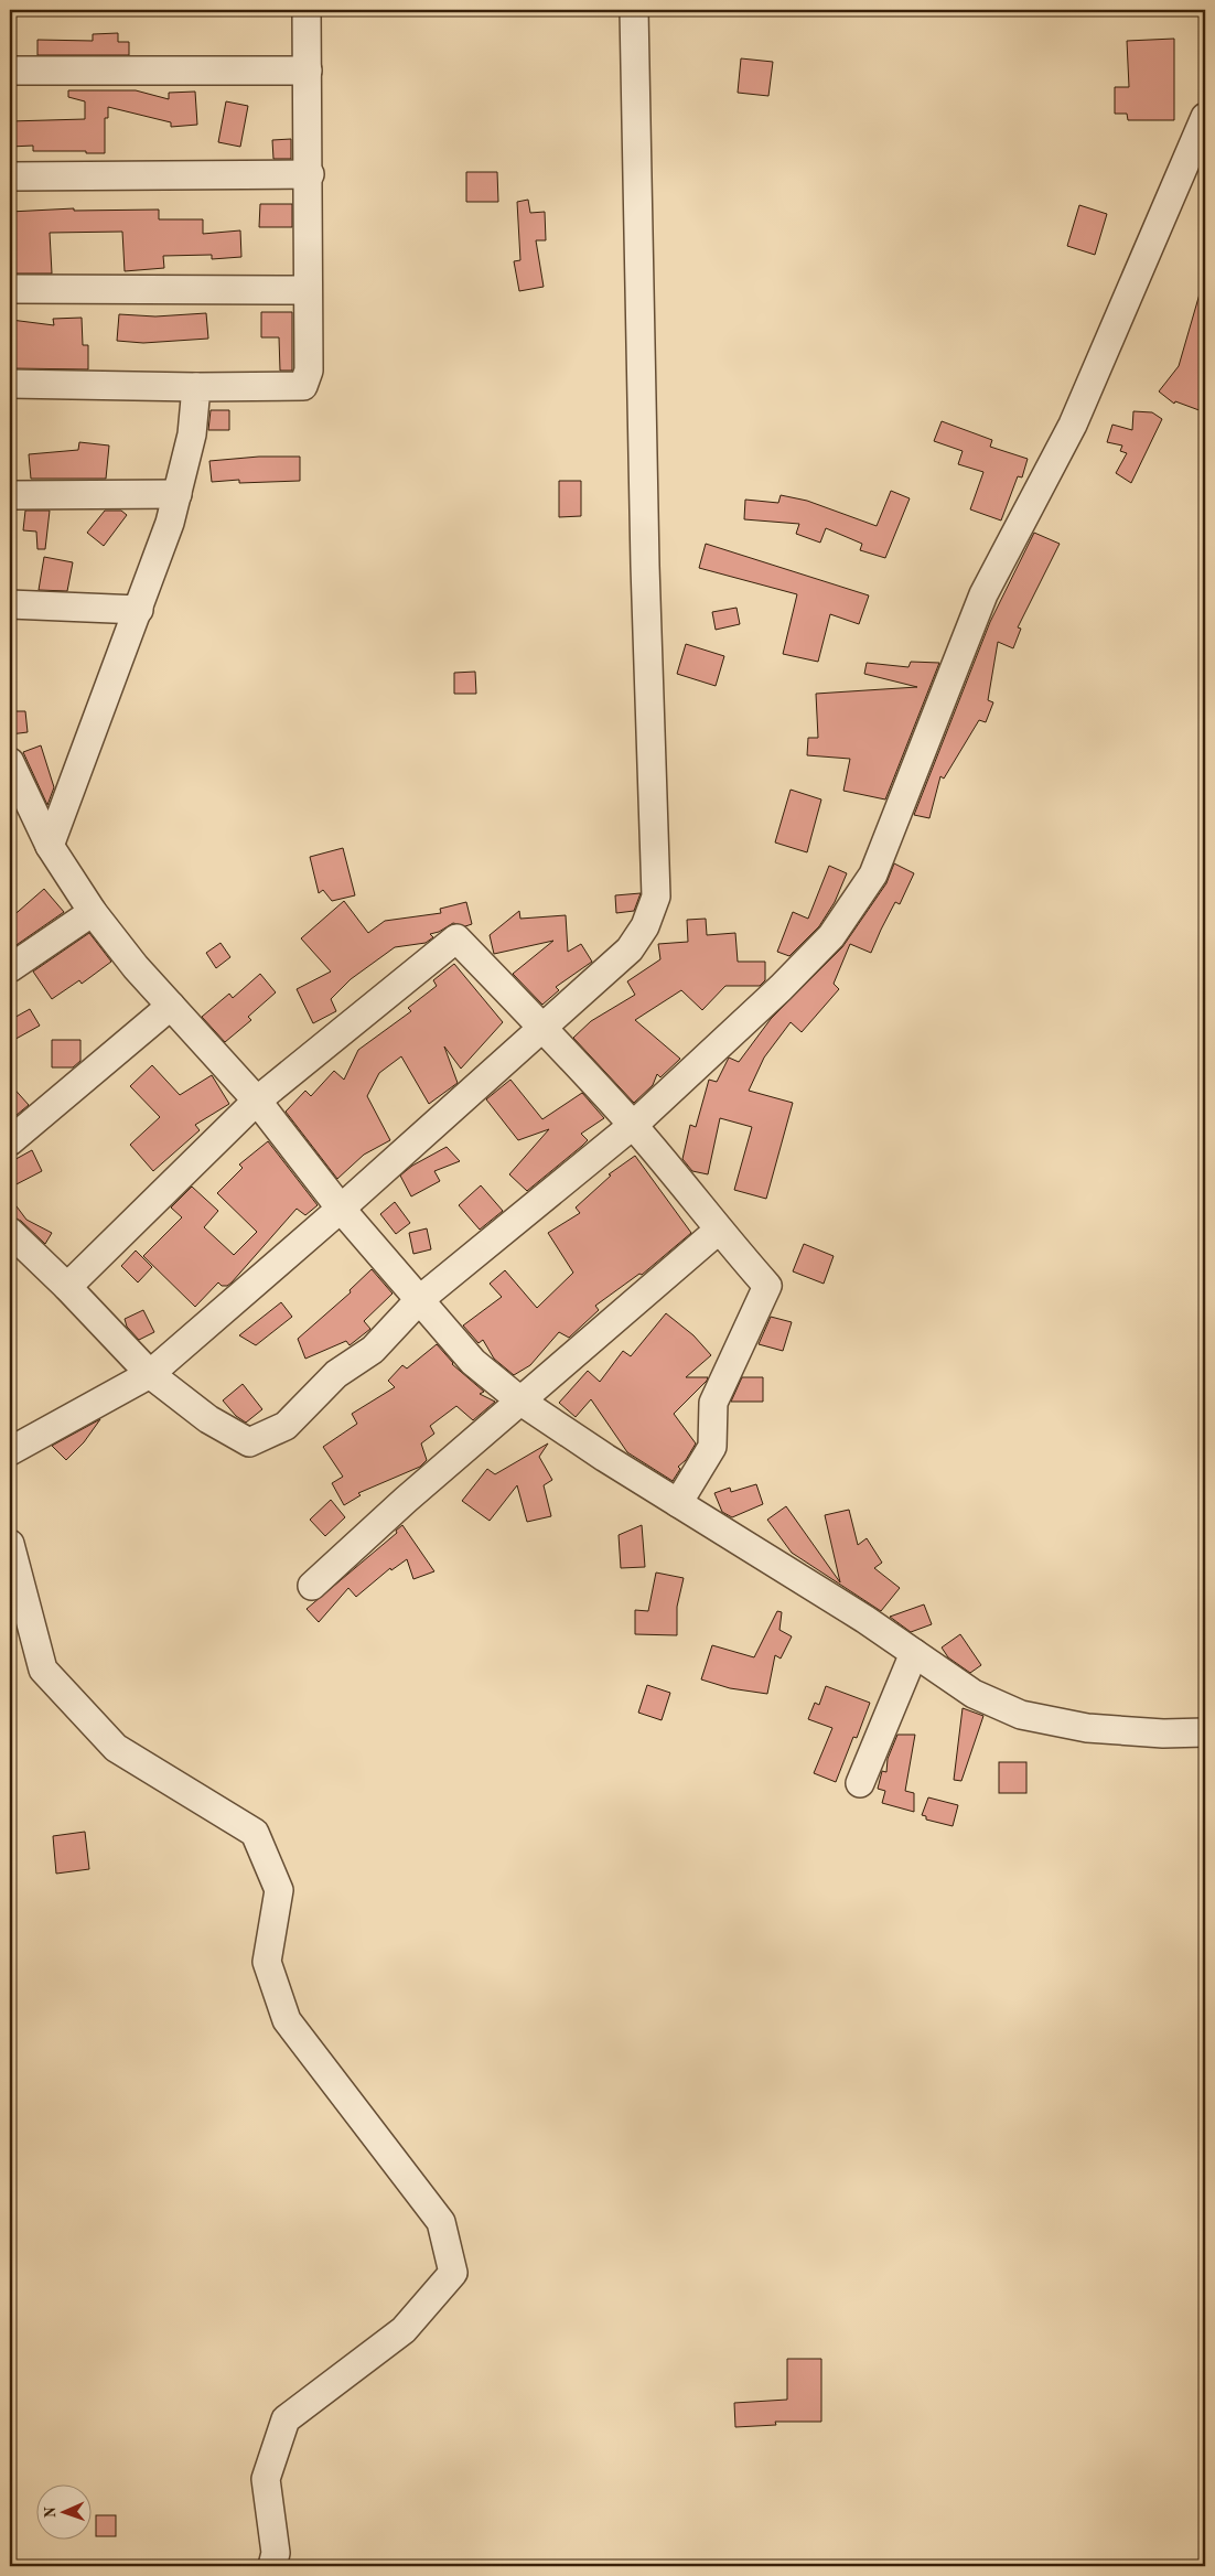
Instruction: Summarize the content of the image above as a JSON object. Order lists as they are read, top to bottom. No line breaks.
{"north":"left"}
